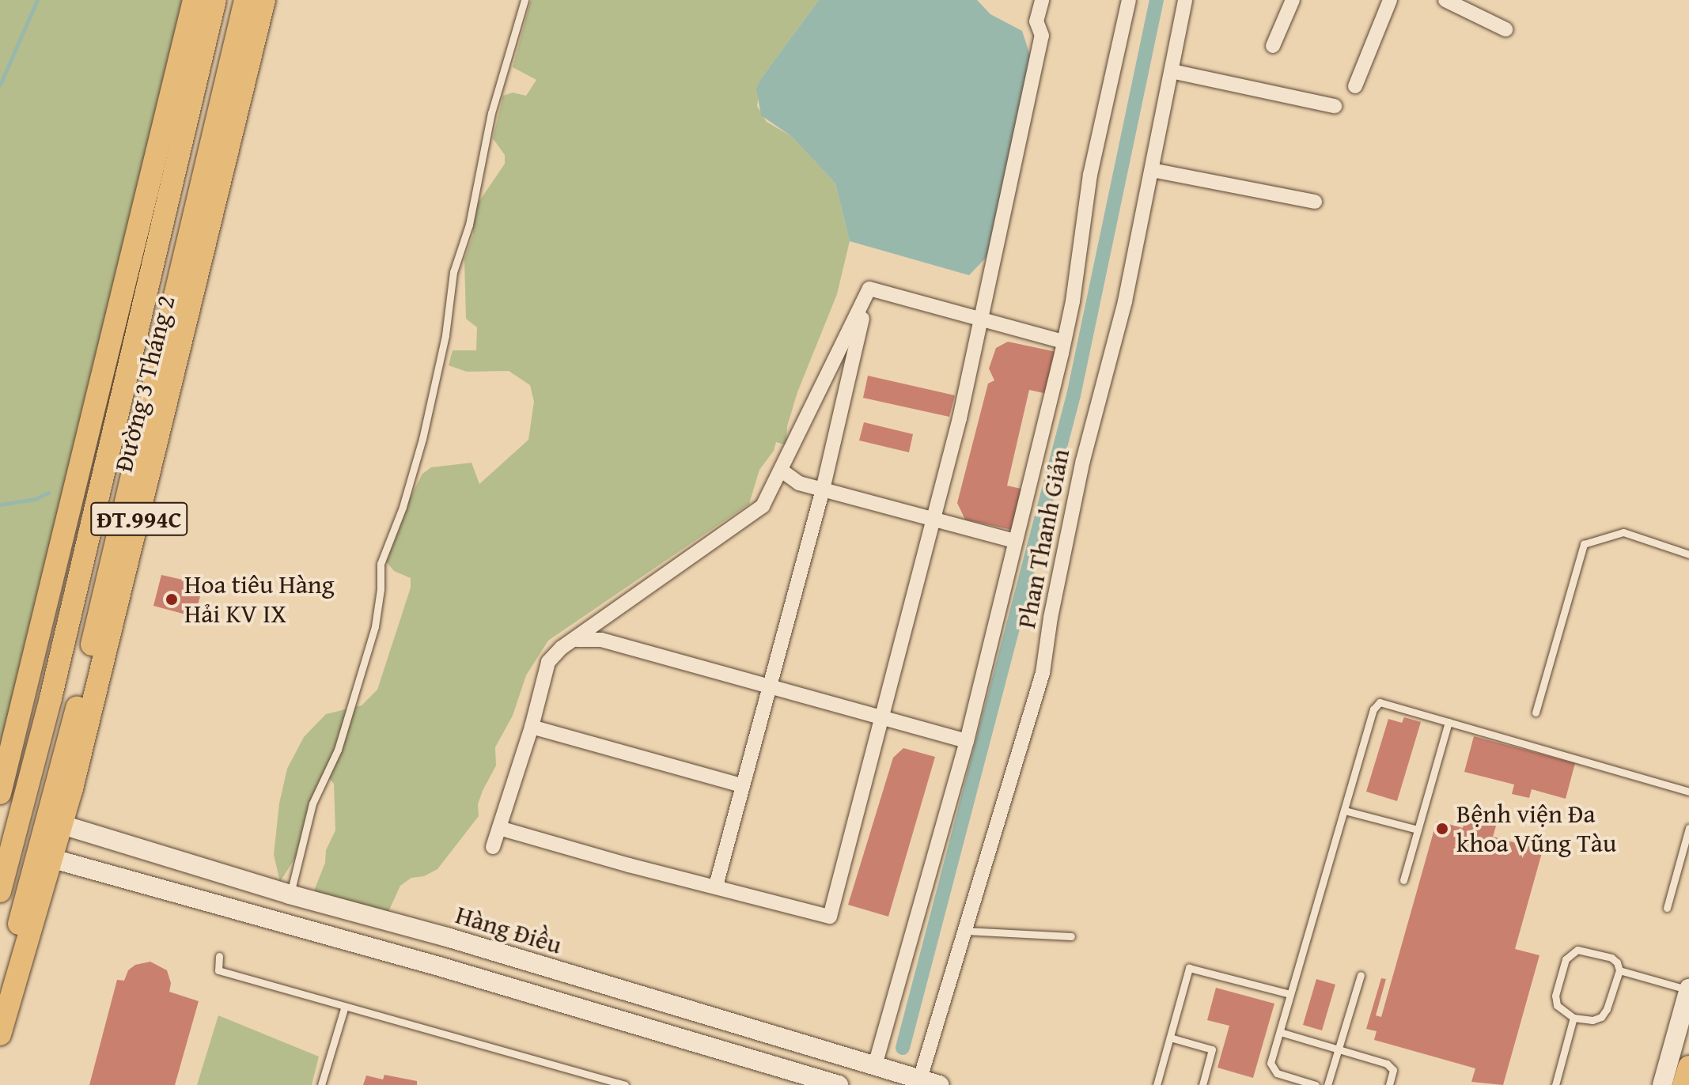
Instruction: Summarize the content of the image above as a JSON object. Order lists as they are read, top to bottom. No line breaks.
{"streets":{"main road":["Đường 3 Tháng 2","ĐT.994C","Hàng Điều"],"street":["Phan Thanh Giản"]},"crossings":[["Đường 3 Tháng 2","Hàng Điều"],["Phan Thanh Giản","Hàng Điều"]],"places":["Hoa tiêu Hàng Hải KV IX","Bệnh viện Đa khoa Vũng Tàu"]}
